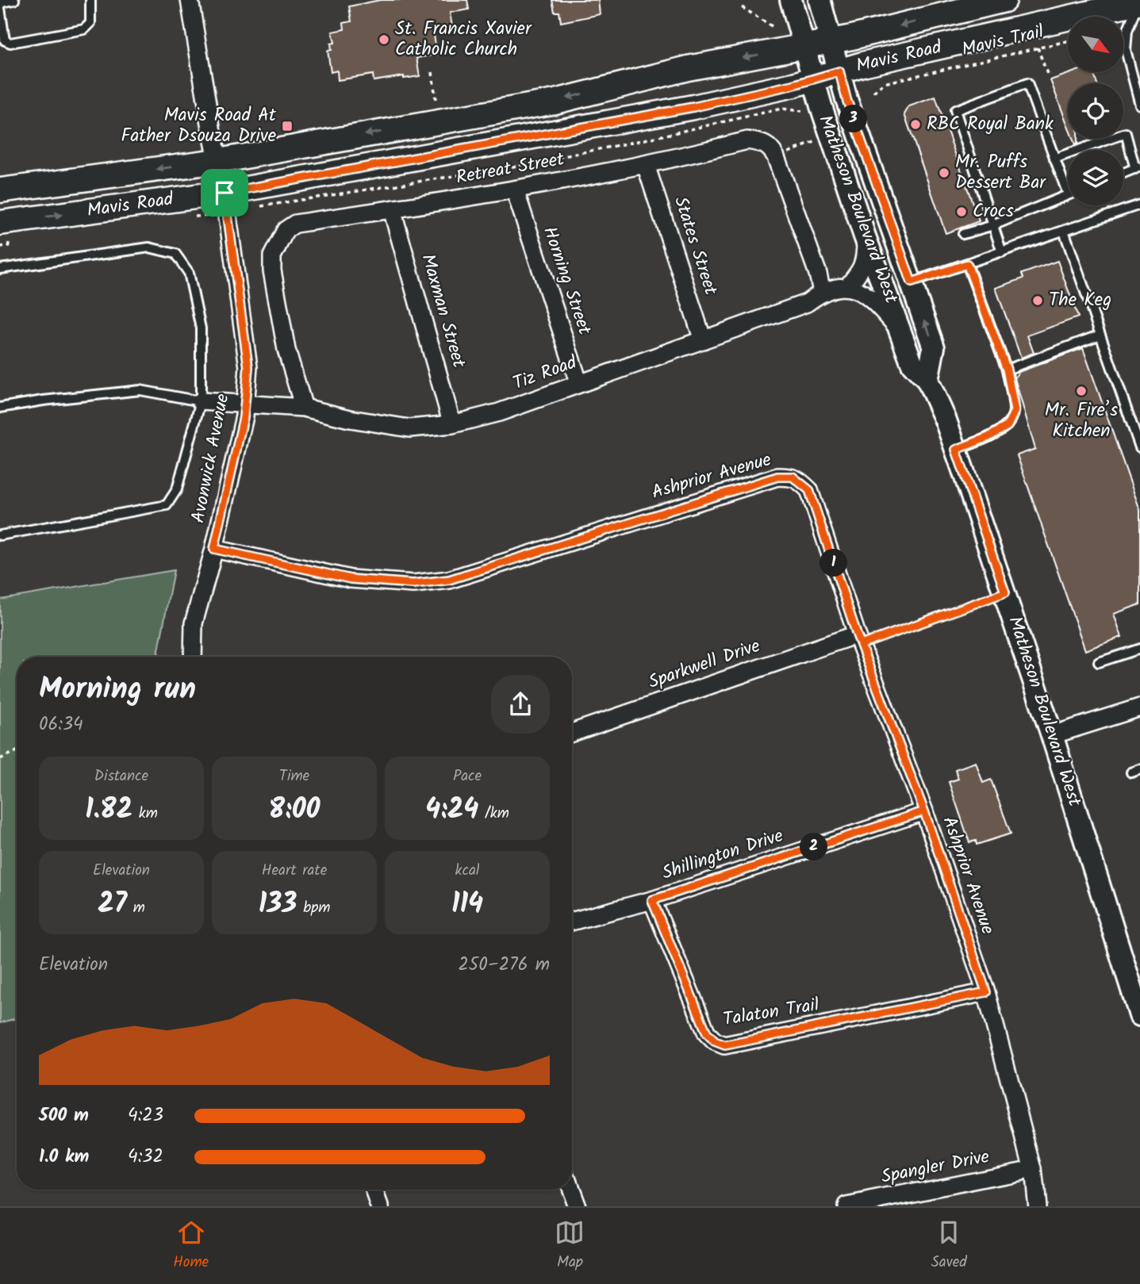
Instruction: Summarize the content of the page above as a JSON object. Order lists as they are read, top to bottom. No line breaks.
{"streets":{"main road":["Mavis Road"],"street":["Retreat Street","Matheson Boulevard West","States Street","Horning Street","Maxman Street","Tiz Road","Avonwick Avenue","Ashprior Avenue","Sparkwell Drive","Shillington Drive","Talaton Trail","Spangler Drive"],"path":["Mavis Trail"]},"crossings":[["Mavis Road","Matheson Boulevard West"],["Mavis Road","Avonwick Avenue"],["Retreat Street","States Street"],["Retreat Street","Horning Street"],["Retreat Street","Maxman Street"],["Retreat Street","Tiz Road"],["States Street","Tiz Road"],["Horning Street","Tiz Road"],["Maxman Street","Tiz Road"],["Tiz Road","Avonwick Avenue"],["Avonwick Avenue","Ashprior Avenue"],["Ashprior Avenue","Sparkwell Drive"],["Ashprior Avenue","Shillington Drive"],["Ashprior Avenue","Talaton Trail"],["Ashprior Avenue","Spangler Drive"],["Shillington Drive","Talaton Trail"]],"places":{"other":["St. Francis Xavier Catholic Church","RBC Royal Bank","Mr. Puffs Dessert Bar","Crocs","The Keg","Mr. Fire’s Kitchen"],"transit":["Mavis Road At Father Dsouza Drive"]},"north":"bottom right","page":{"pins":["3","1","2"],"heading":["Morning run","06:34"],"stats":[["Distance","1.82 km"],["Time","8:00"],["Pace","4:24 /km"],["Elevation","27 m"],["Heart rate","133 bpm"],["kcal","114"]],"chart":["Elevation","250–276 m"],"list":[{"name":"500 m","note":"4:23"},{"name":"1.0 km","note":"4:32"}],"tabs":["Home","Map","Saved"]}}
